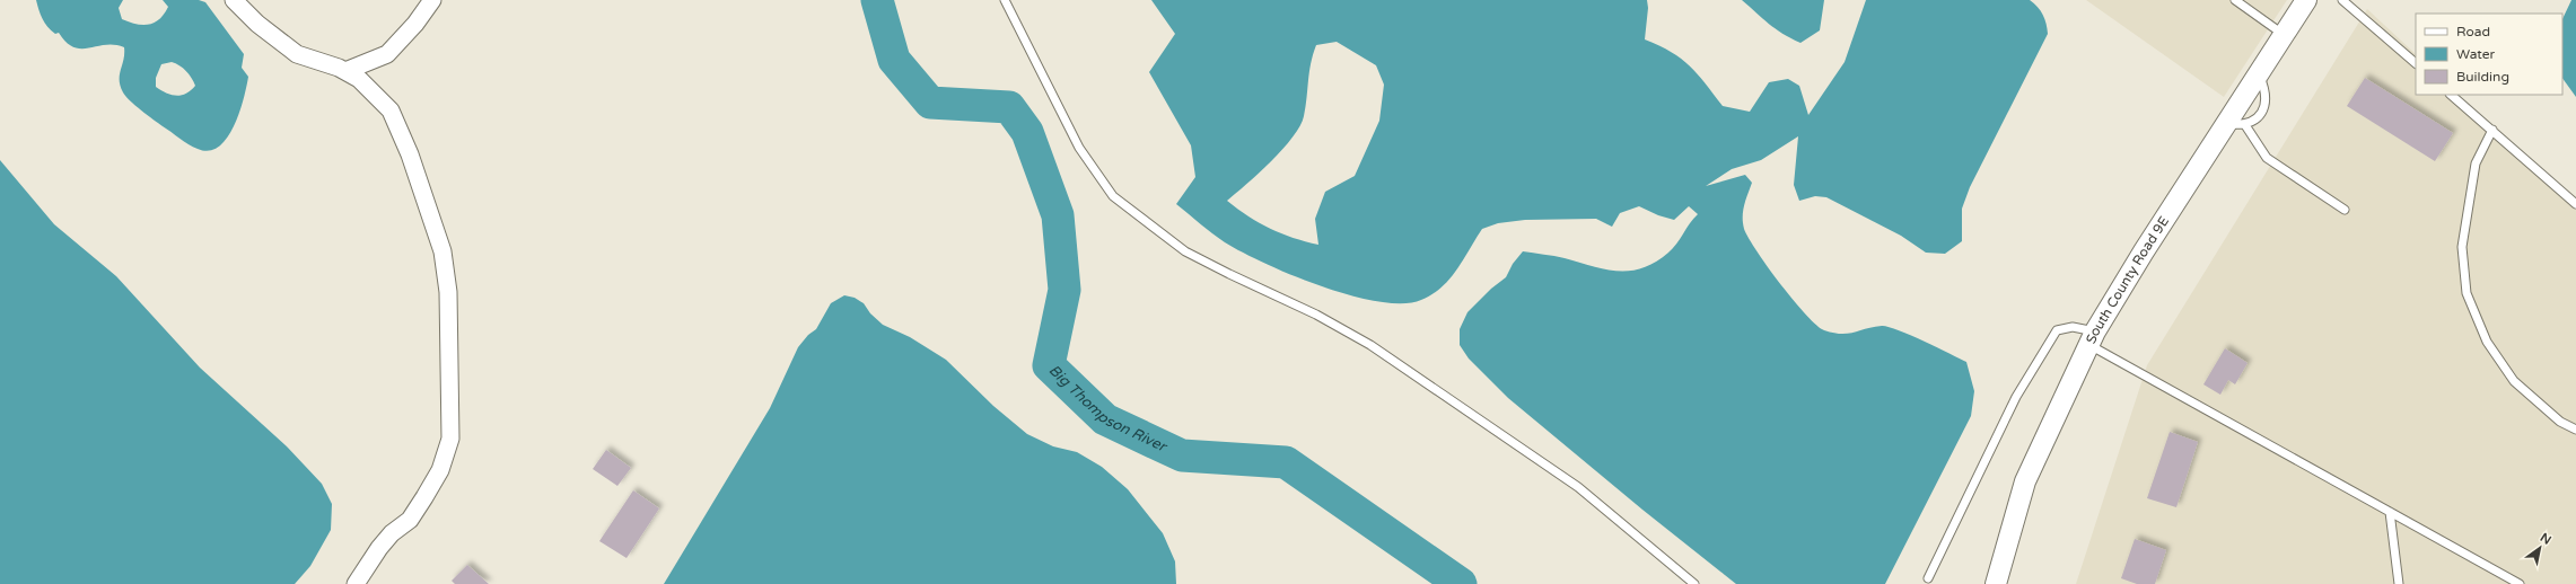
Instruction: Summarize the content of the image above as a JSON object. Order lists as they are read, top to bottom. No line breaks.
{"streets":{"street":["South County Road 9E"]},"water":["Big Thompson River"],"legend":["Road","Water","Building"],"north":"top right"}
